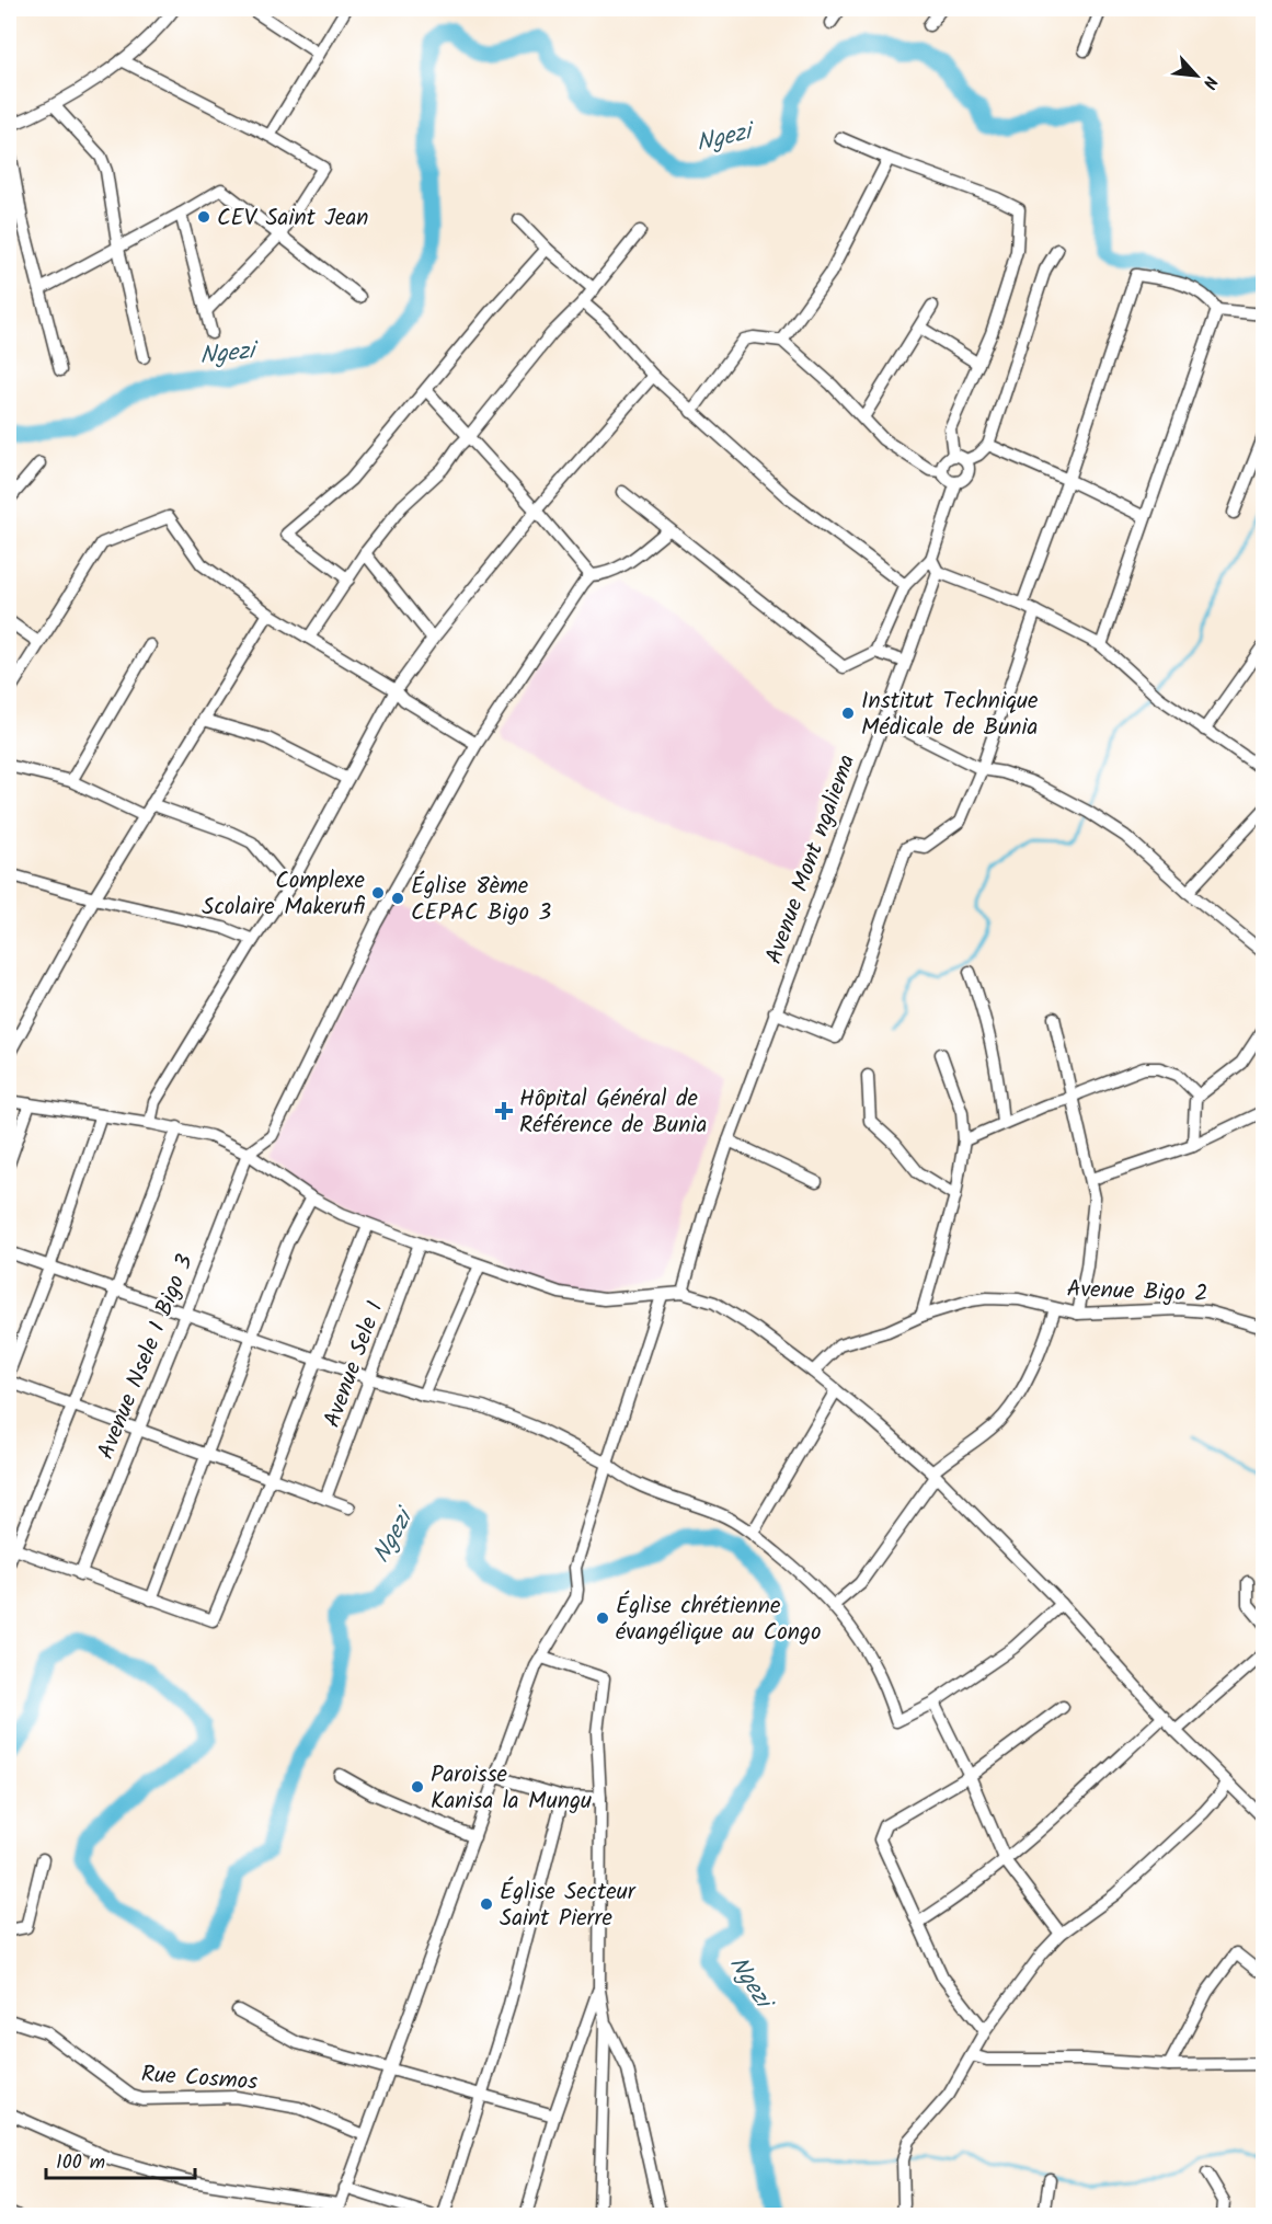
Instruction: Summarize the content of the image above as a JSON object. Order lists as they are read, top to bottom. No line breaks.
{"streets":{"street":["Avenue Mont ngaliema","Avenue Bigo 2","Avenue Nsele I Bigo 3","Avenue Sele I","Rue Cosmos"]},"water":["Ngezi"],"places":{"other":["CEV Saint Jean","Institut Technique Médicale de Bunia","Complexe Scolaire Makerufi","Église 8ème CEPAC Bigo 3","Église chrétienne évangélique au Congo","Paroisse Kanisa la Mungu","Église Secteur Saint Pierre"],"health":["Hôpital Général de Référence de Bunia"]},"scale_bar":"100 m","north":"bottom right"}
